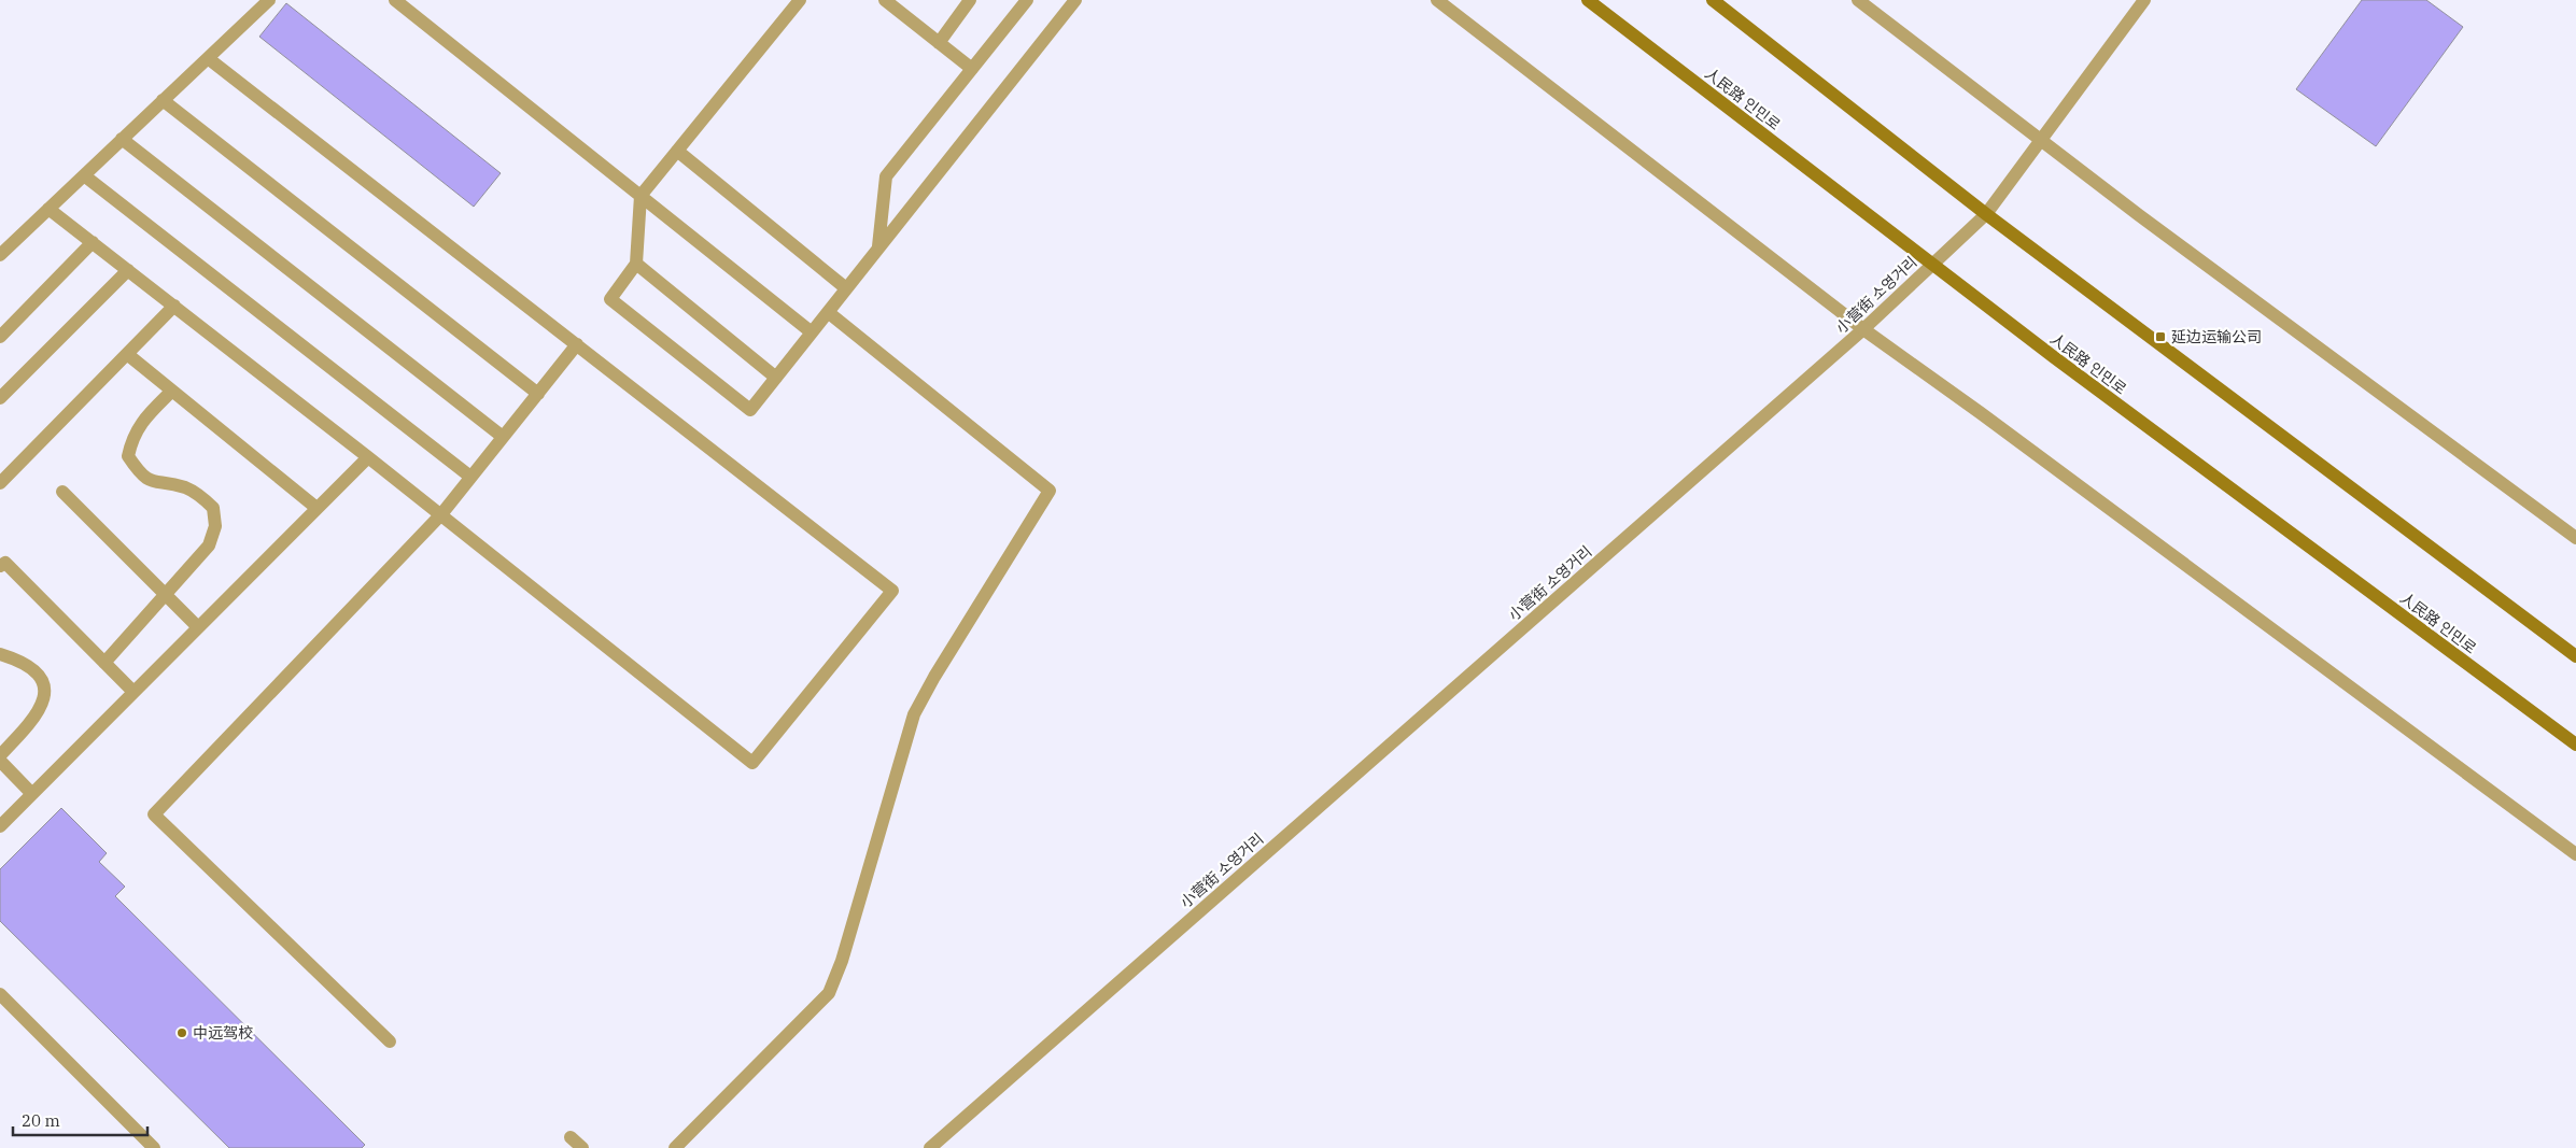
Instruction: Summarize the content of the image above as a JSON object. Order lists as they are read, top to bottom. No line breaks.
{"streets":{"main road":["人民路 인민로"],"street":["小营街 소영거리"]},"crossings":[["人民路 인민로","小营街 소영거리"]],"places":{"transit":["延边运输公司"],"other":["中远驾校"]},"scale_bar":"20 m"}
